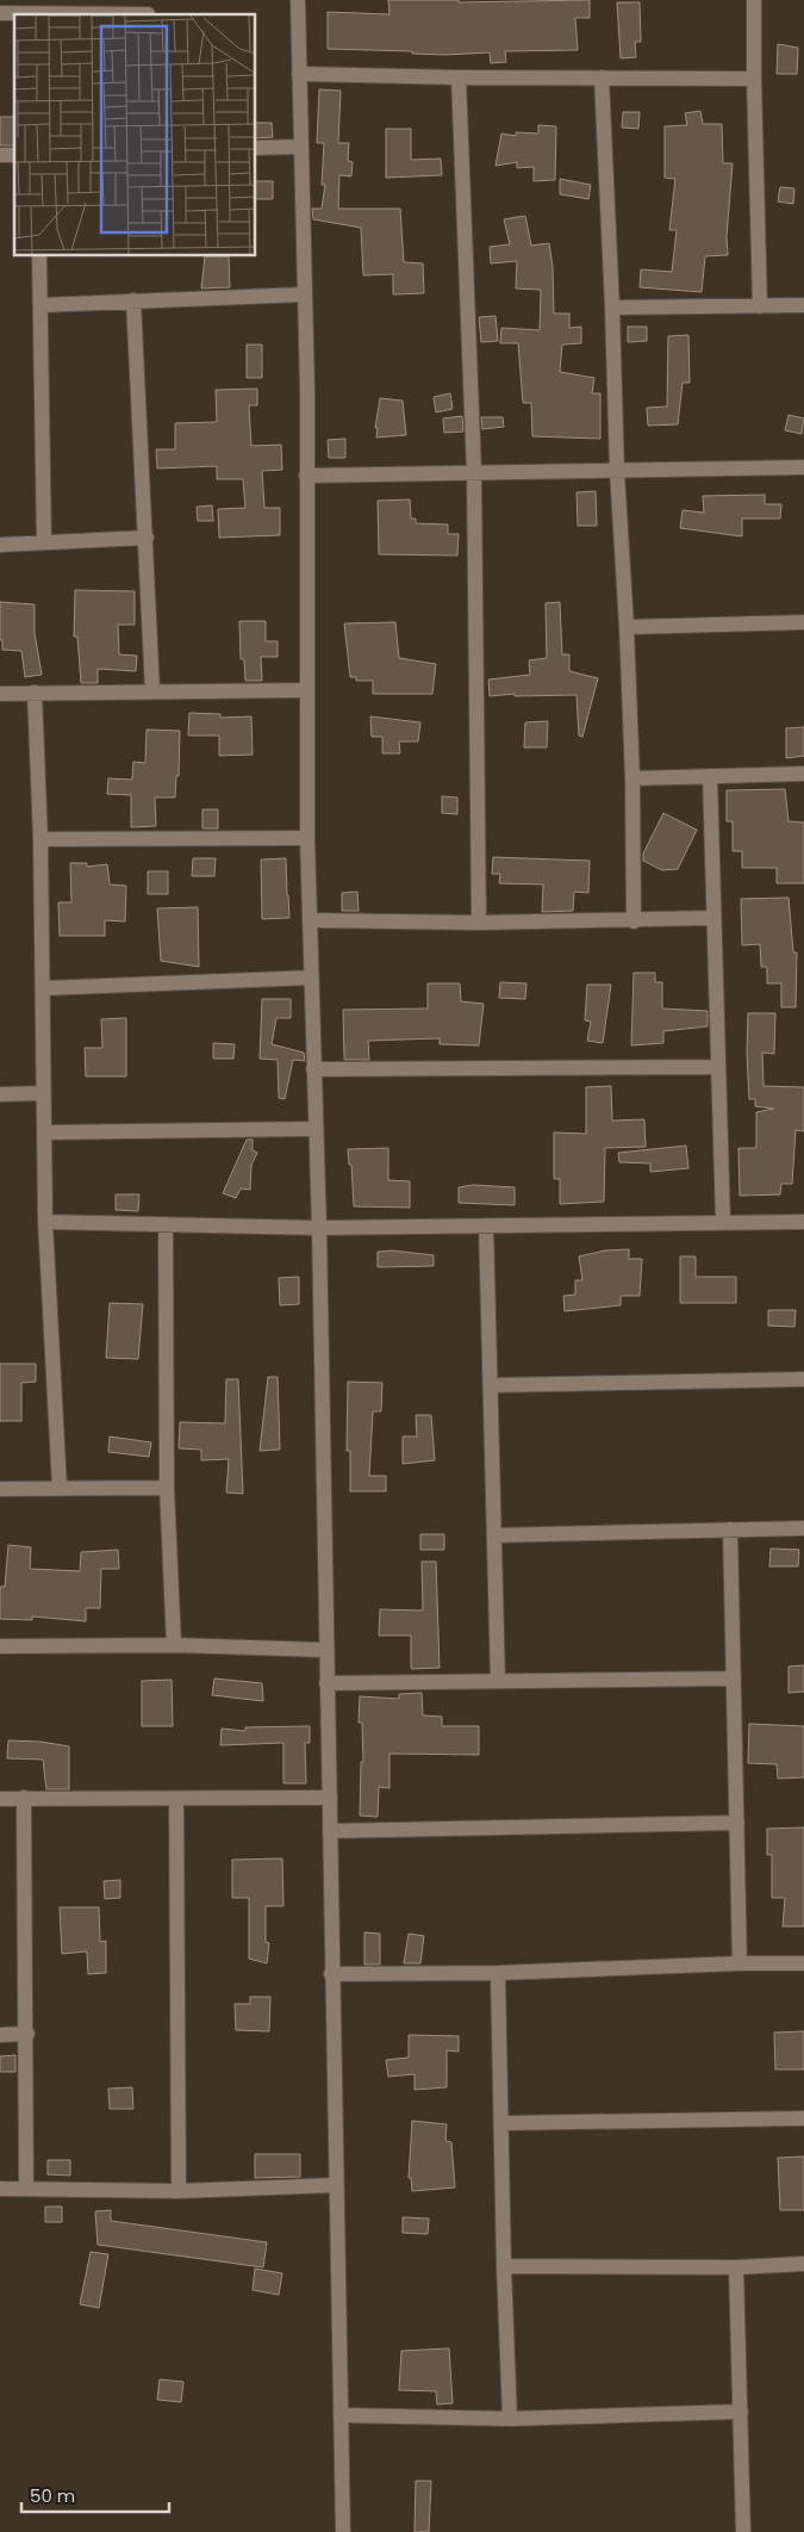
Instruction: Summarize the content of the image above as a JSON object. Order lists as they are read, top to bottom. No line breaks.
{"scale_bar":"50 m"}
